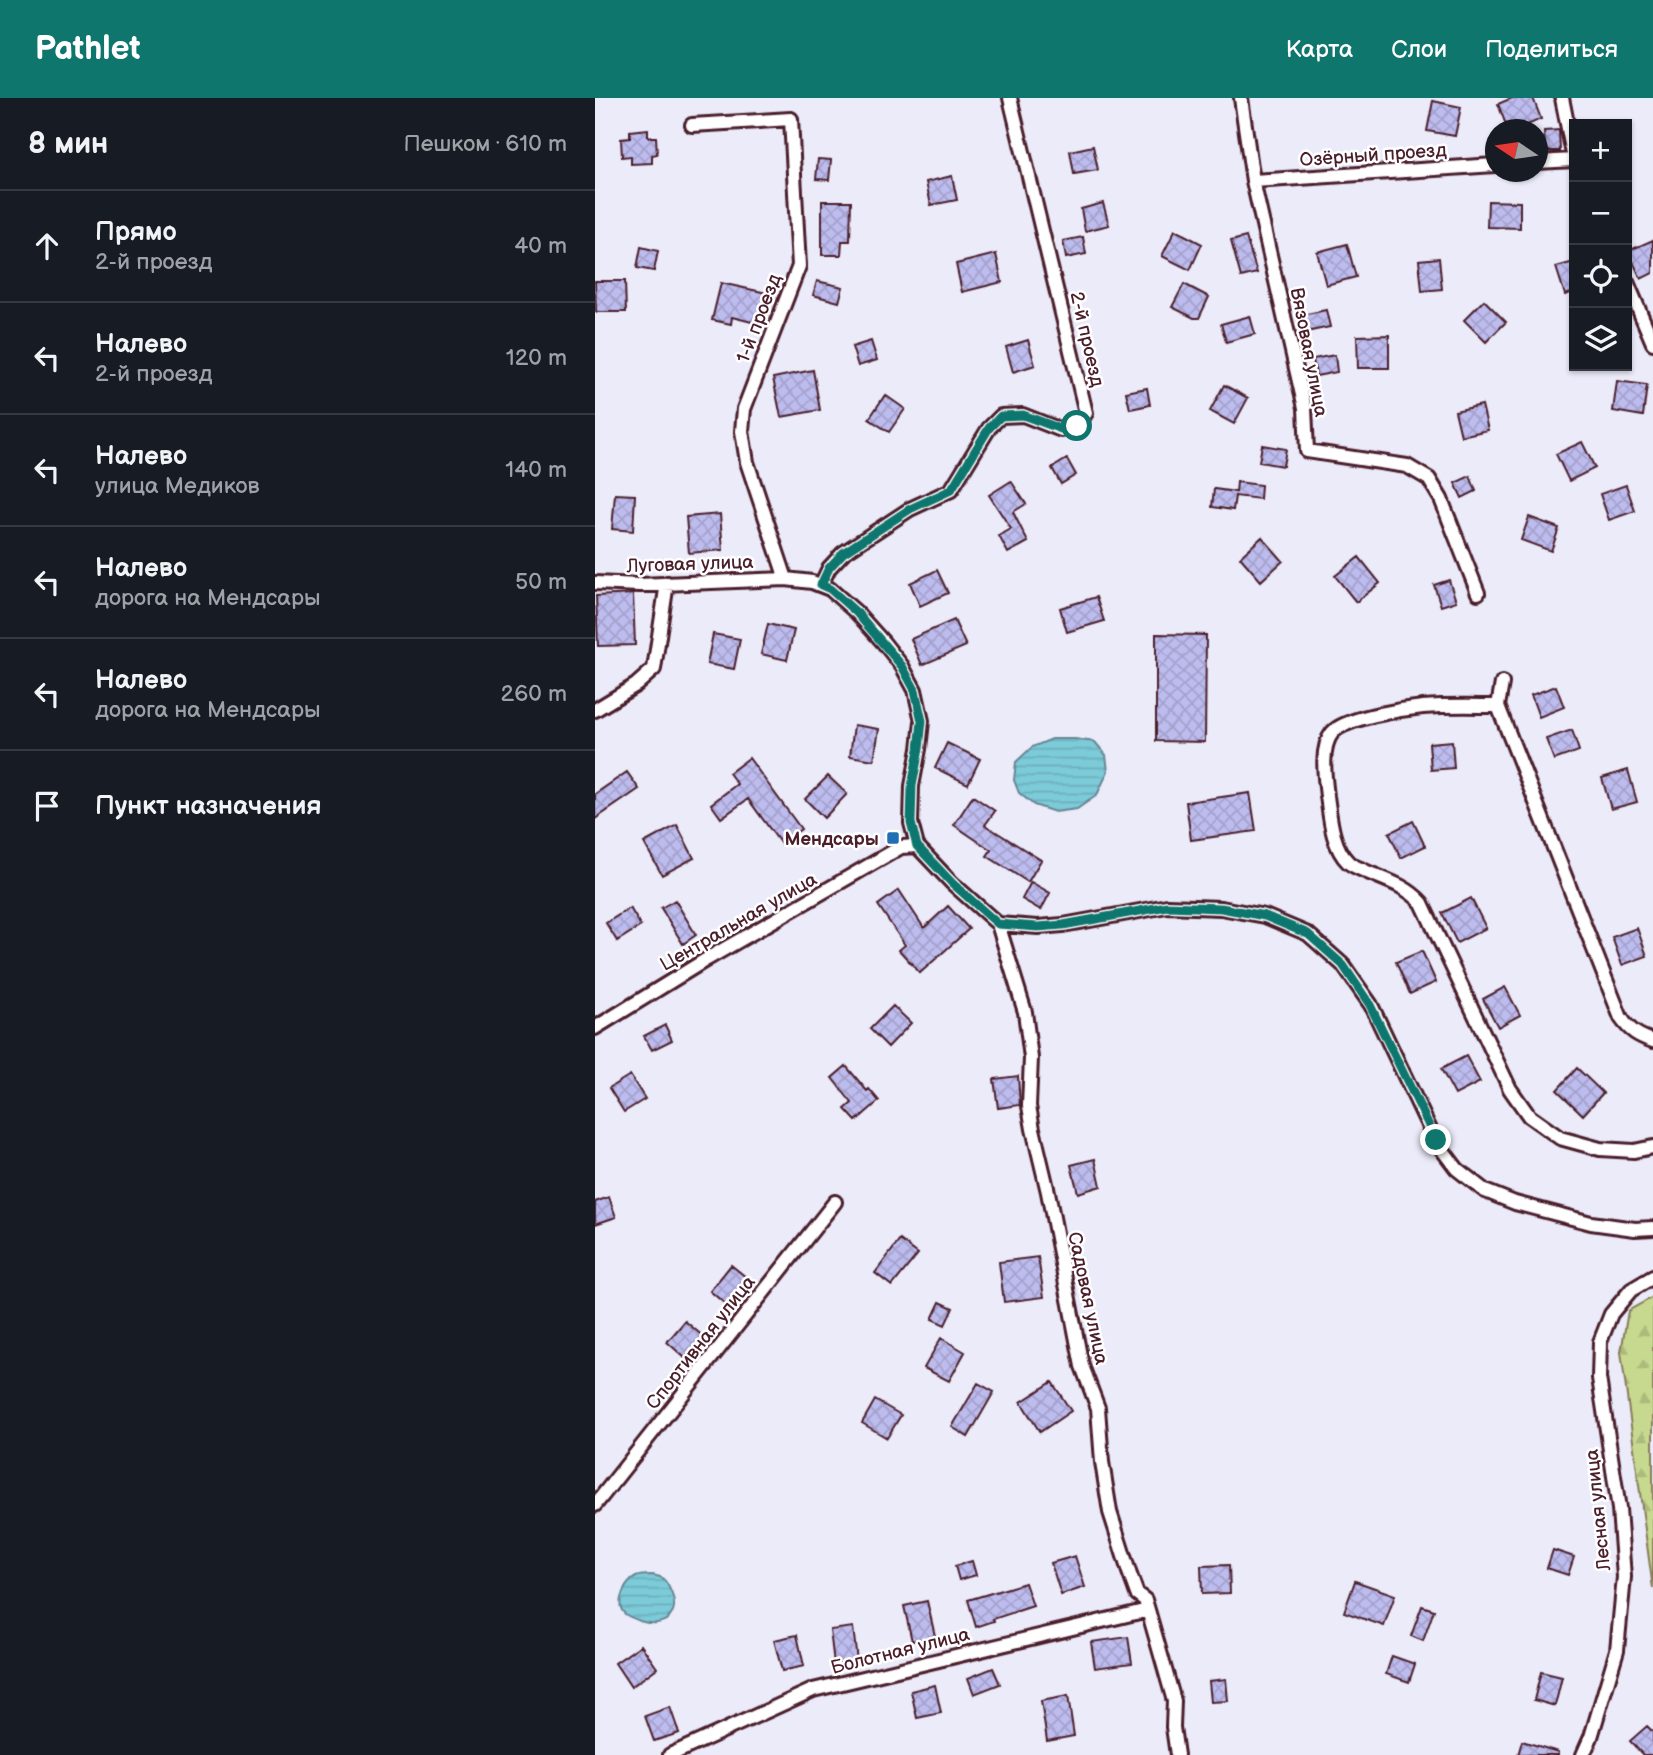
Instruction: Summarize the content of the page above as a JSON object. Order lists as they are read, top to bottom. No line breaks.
{"streets":{"street":["Озёрный проезд","1-й проезд","2-й проезд","Вязовая улица","Луговая улица","Центральная улица","Садовая улица","Спортивная улица","Лесная улица","Болотная улица"]},"crossings":[["Озёрный проезд","Вязовая улица"],["1-й проезд","Луговая улица"],["2-й проезд","Луговая улица"],["Садовая улица","Болотная улица"]],"places":{"transit":["Мендсары"]},"north":"left","page":{"header":"Pathlet","nav":["Карта","Слои","Поделиться"],"heading":["8 мин","Пешком · 610 m"],"map_buttons":["+","−"],"list":[["Прямо","2-й проезд","40 m"],["Налево","2-й проезд","120 m"],["Налево","улица Медиков","140 m"],["Налево","дорога на Мендсары","50 m"],["Налево","дорога на Мендсары","260 m"],"Пункт назначения"]}}
